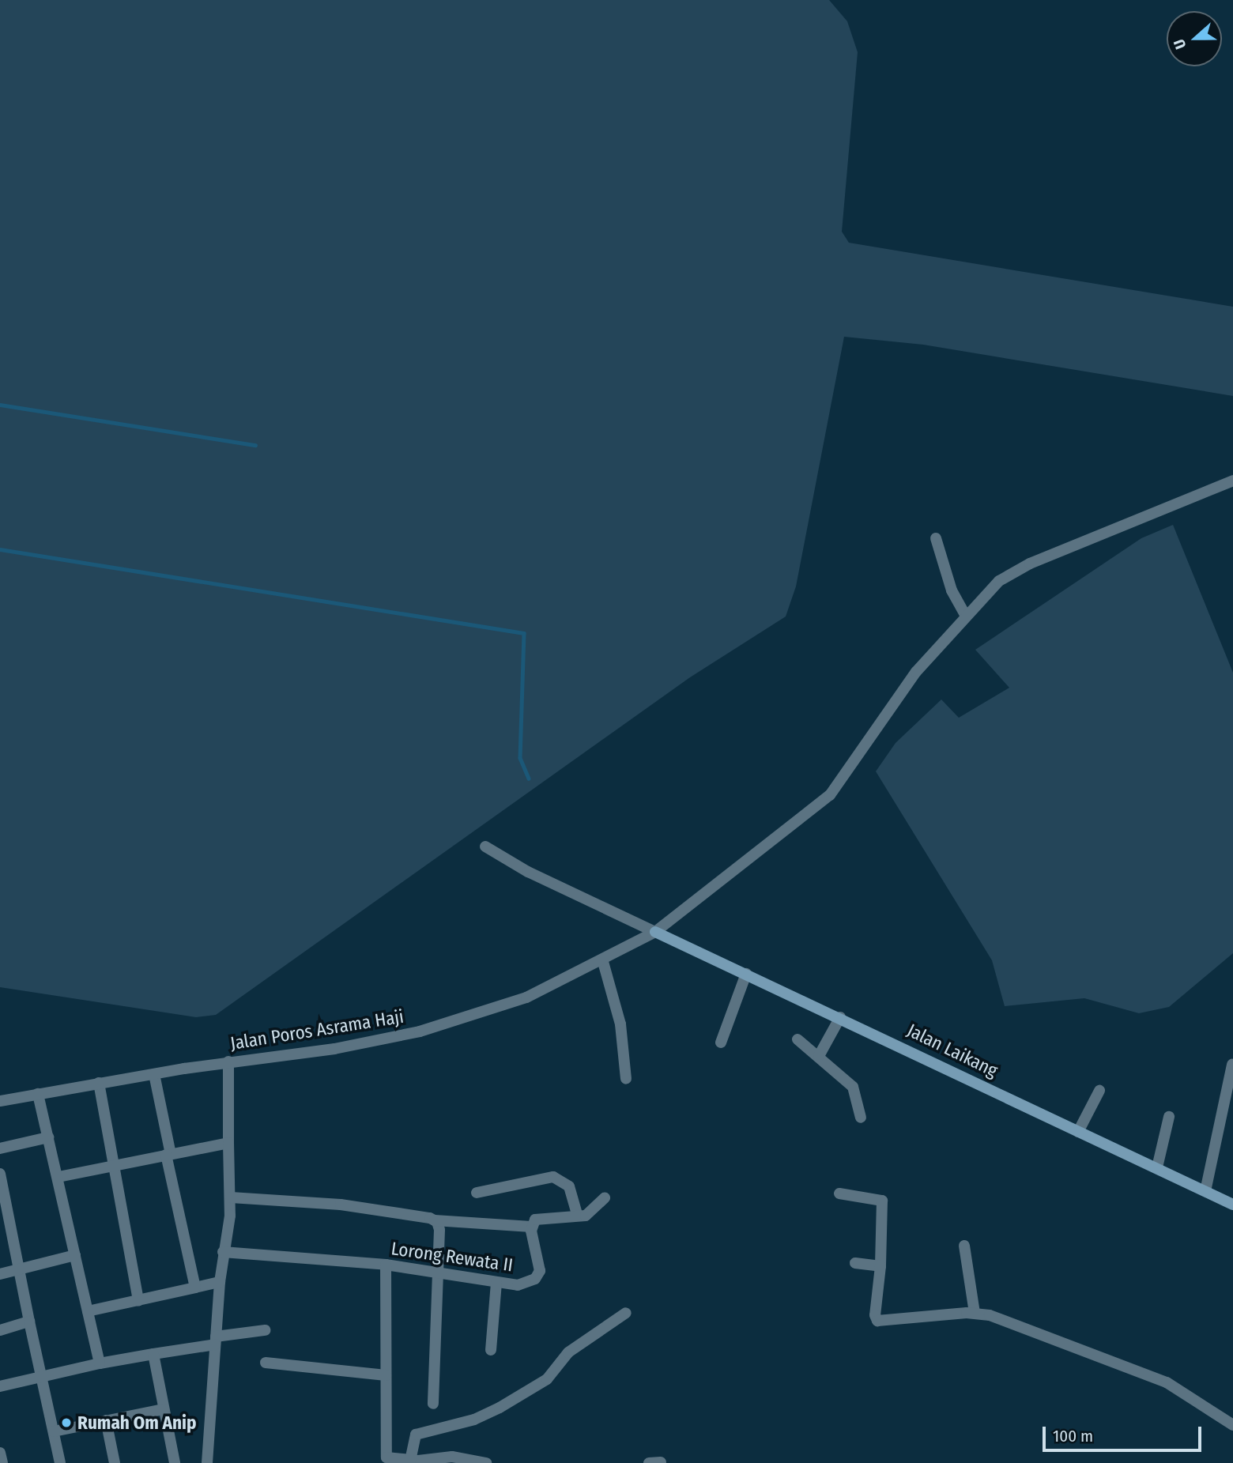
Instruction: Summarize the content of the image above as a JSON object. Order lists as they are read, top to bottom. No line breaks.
{"streets":{"main road":["Jalan Laikang"],"street":["Jalan Poros Asrama Haji","Lorong Rewata II"]},"crossings":[["Jalan Poros Asrama Haji","Jalan Laikang"]],"places":["Rumah Om Anip"],"scale_bar":"100 m","north":"left"}
